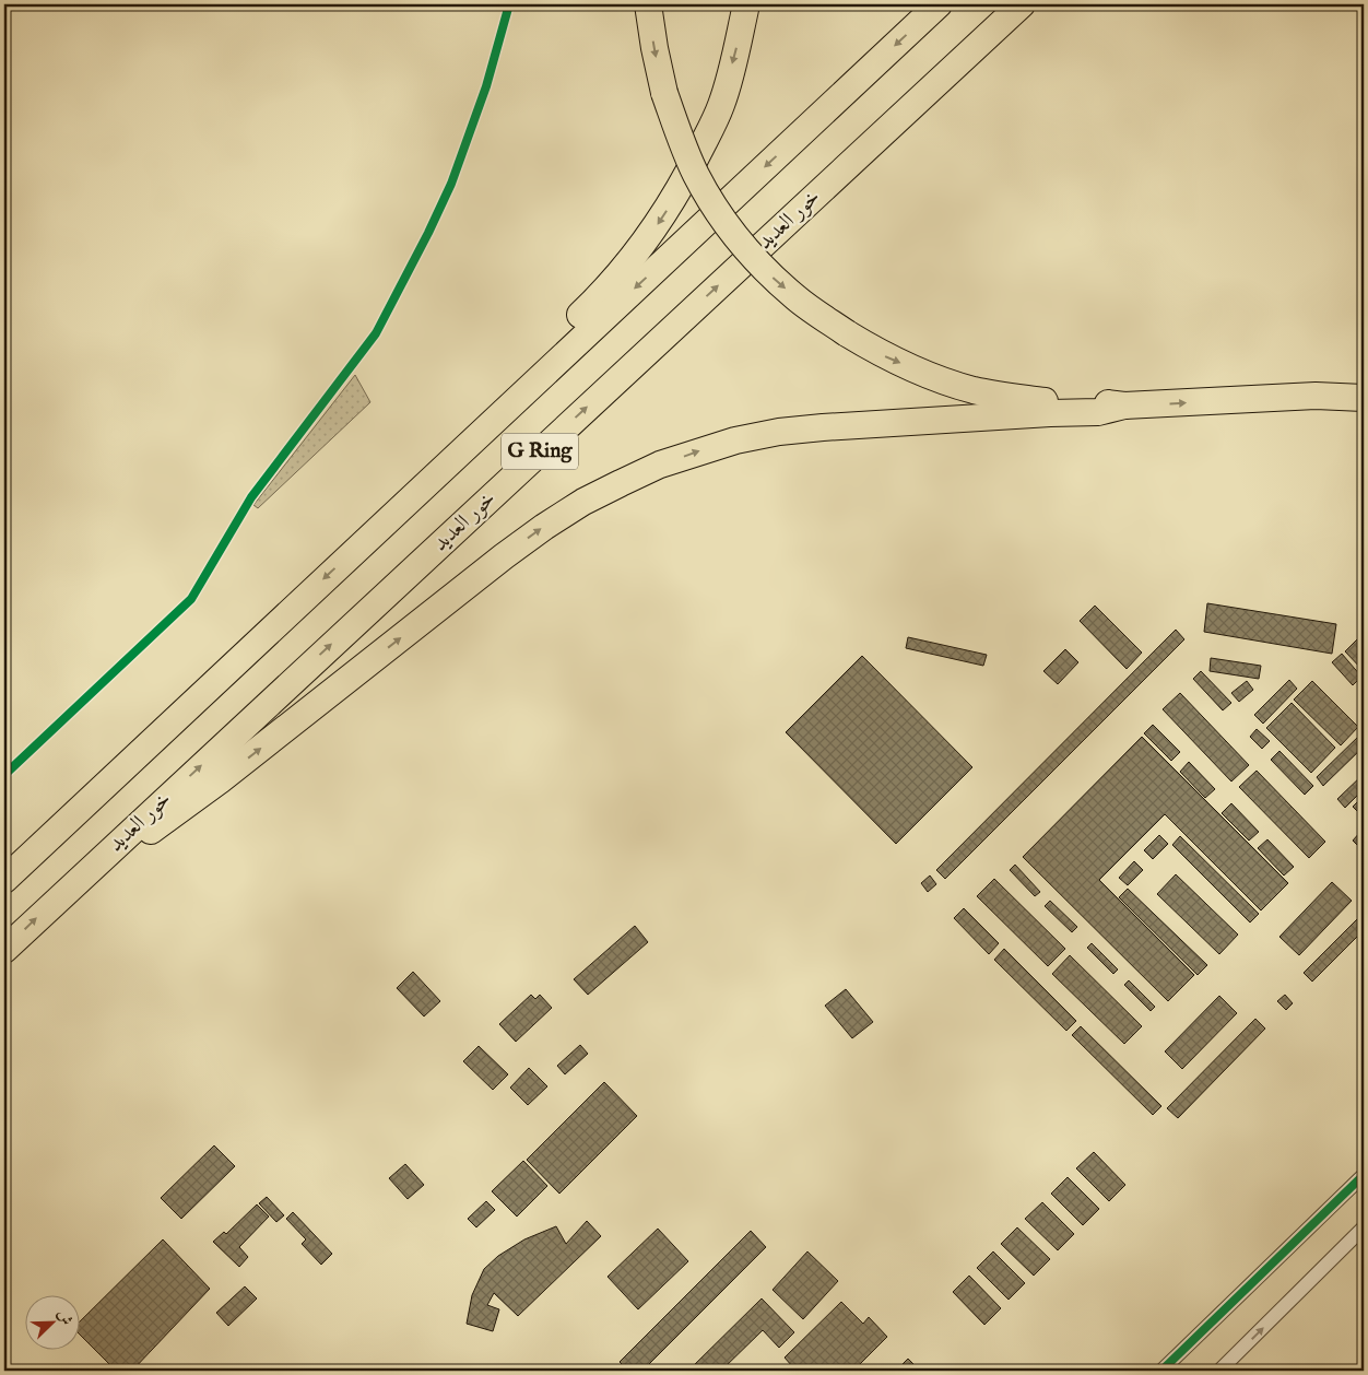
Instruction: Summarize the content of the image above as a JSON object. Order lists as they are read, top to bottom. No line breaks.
{"streets":{"highway":["خور العديد","G Ring"]},"north":"top right"}
